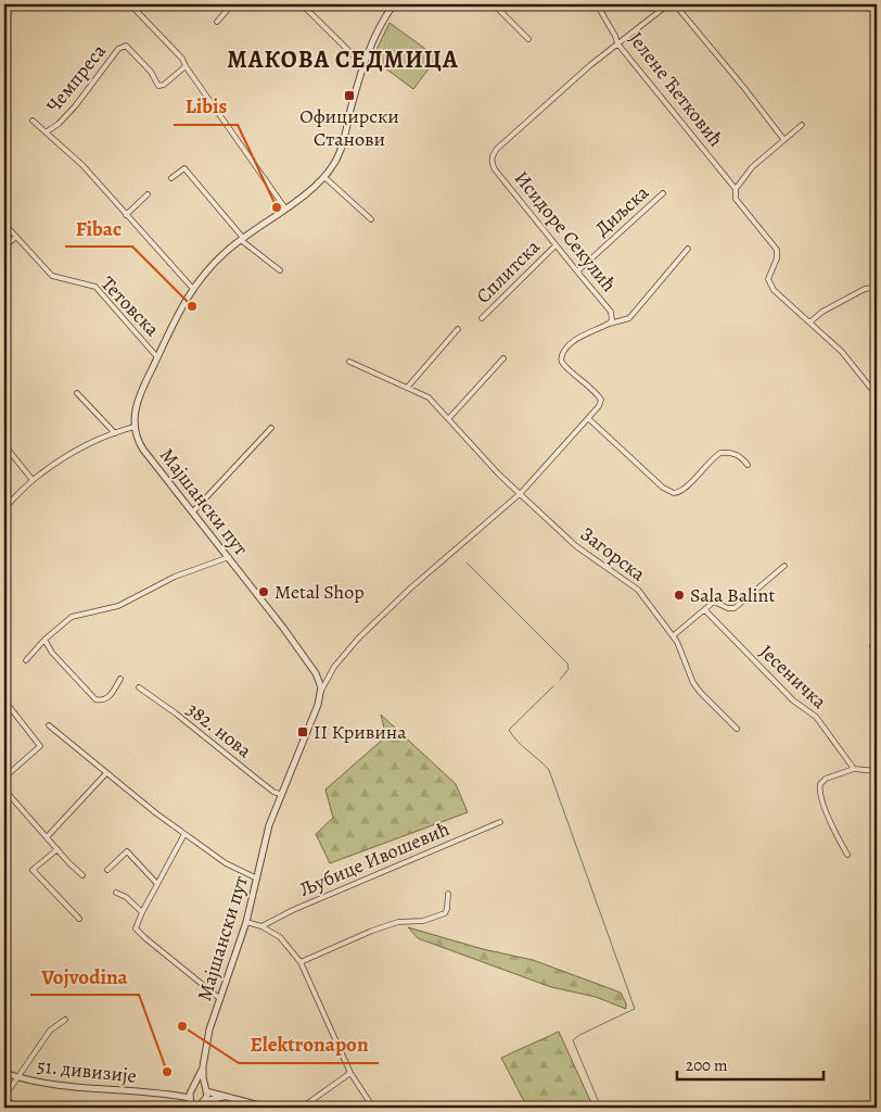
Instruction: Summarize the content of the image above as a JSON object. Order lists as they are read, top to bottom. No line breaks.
{"streets":{"street":["Чемпреса","Јелене Ћетковић","Диљска","Исидоре Секулић","Сплитска","Тетовска","Мајшански пут","Загорска","Јесеничка","382. нова","Љубице Ивошевић","51. дивизије"]},"crossings":[["Јелене Ћетковић","Исидоре Секулић"],["Диљска","Исидоре Секулић"],["Исидоре Секулић","Сплитска"],["Исидоре Секулић","Мајшански пут"],["Исидоре Секулић","Загорска"],["Тетовска","Мајшански пут"],["Мајшански пут","382. нова"],["Мајшански пут","51. дивизије"]],"districts":["МАКОВА СЕДМИЦА"],"places":{"transit":["Официрски Станови","II Кривина"],"other":["Libis","Fibac","Metal Shop","Sala Balint","Elektronapon","Vojvodina"]},"scale_bar":"200 m"}
